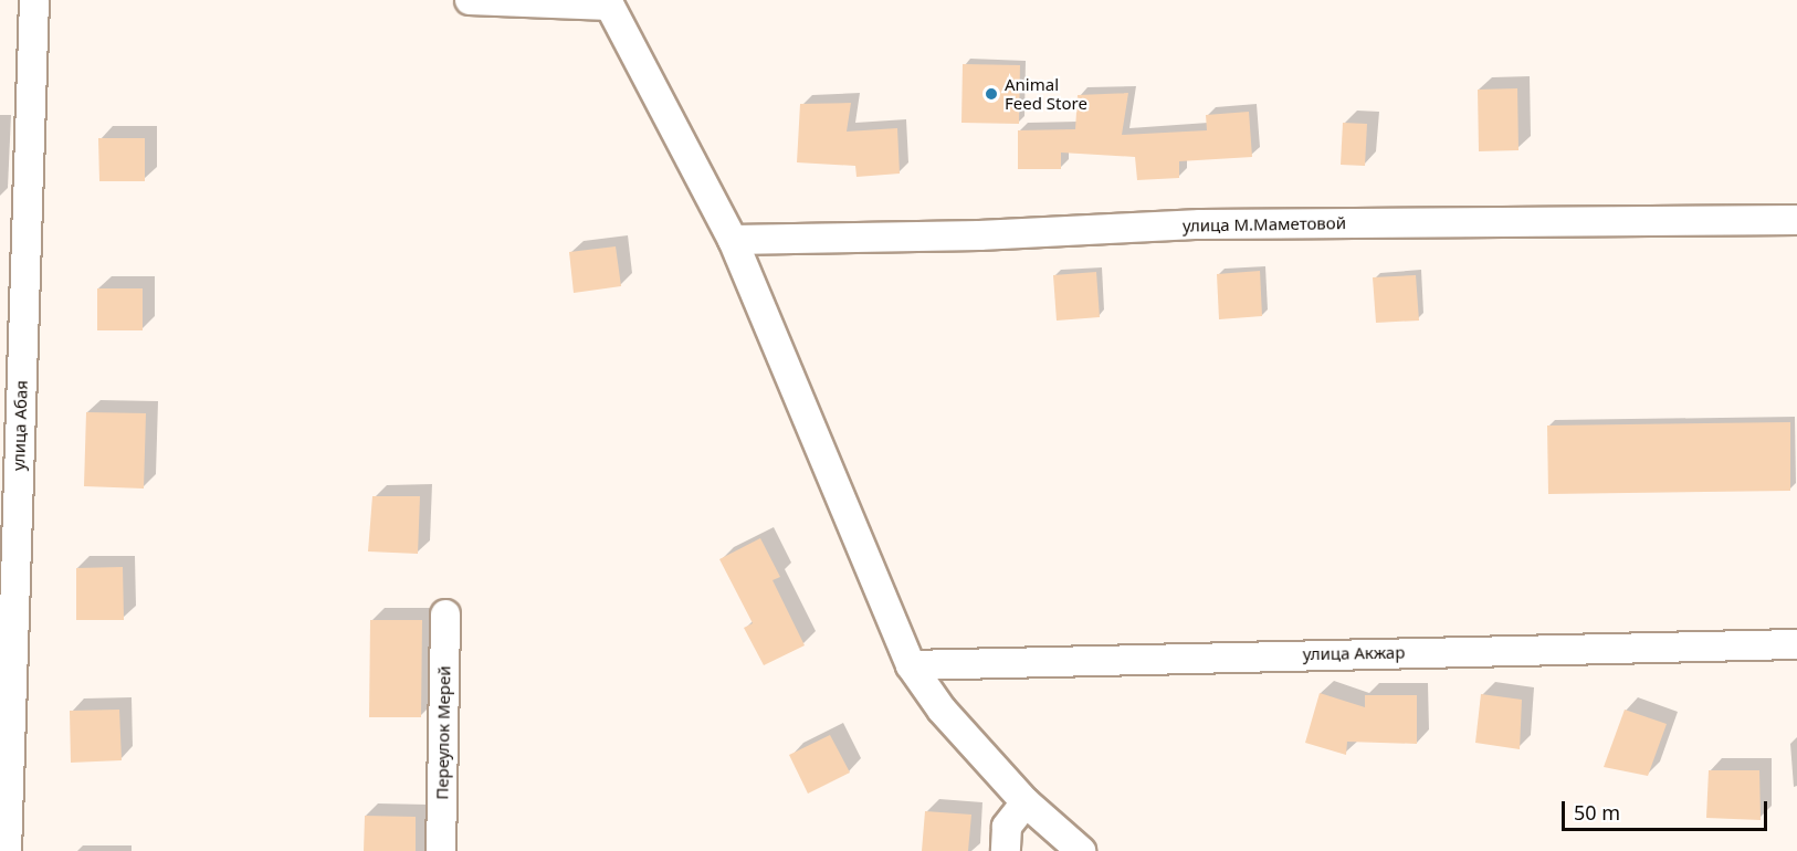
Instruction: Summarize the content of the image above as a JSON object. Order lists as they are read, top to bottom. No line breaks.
{"streets":{"street":["улица М.Маметовой","улица Абая","улица Акжар","Переулок Мерей"]},"places":["Animal Feed Store"],"scale_bar":"50 m"}
